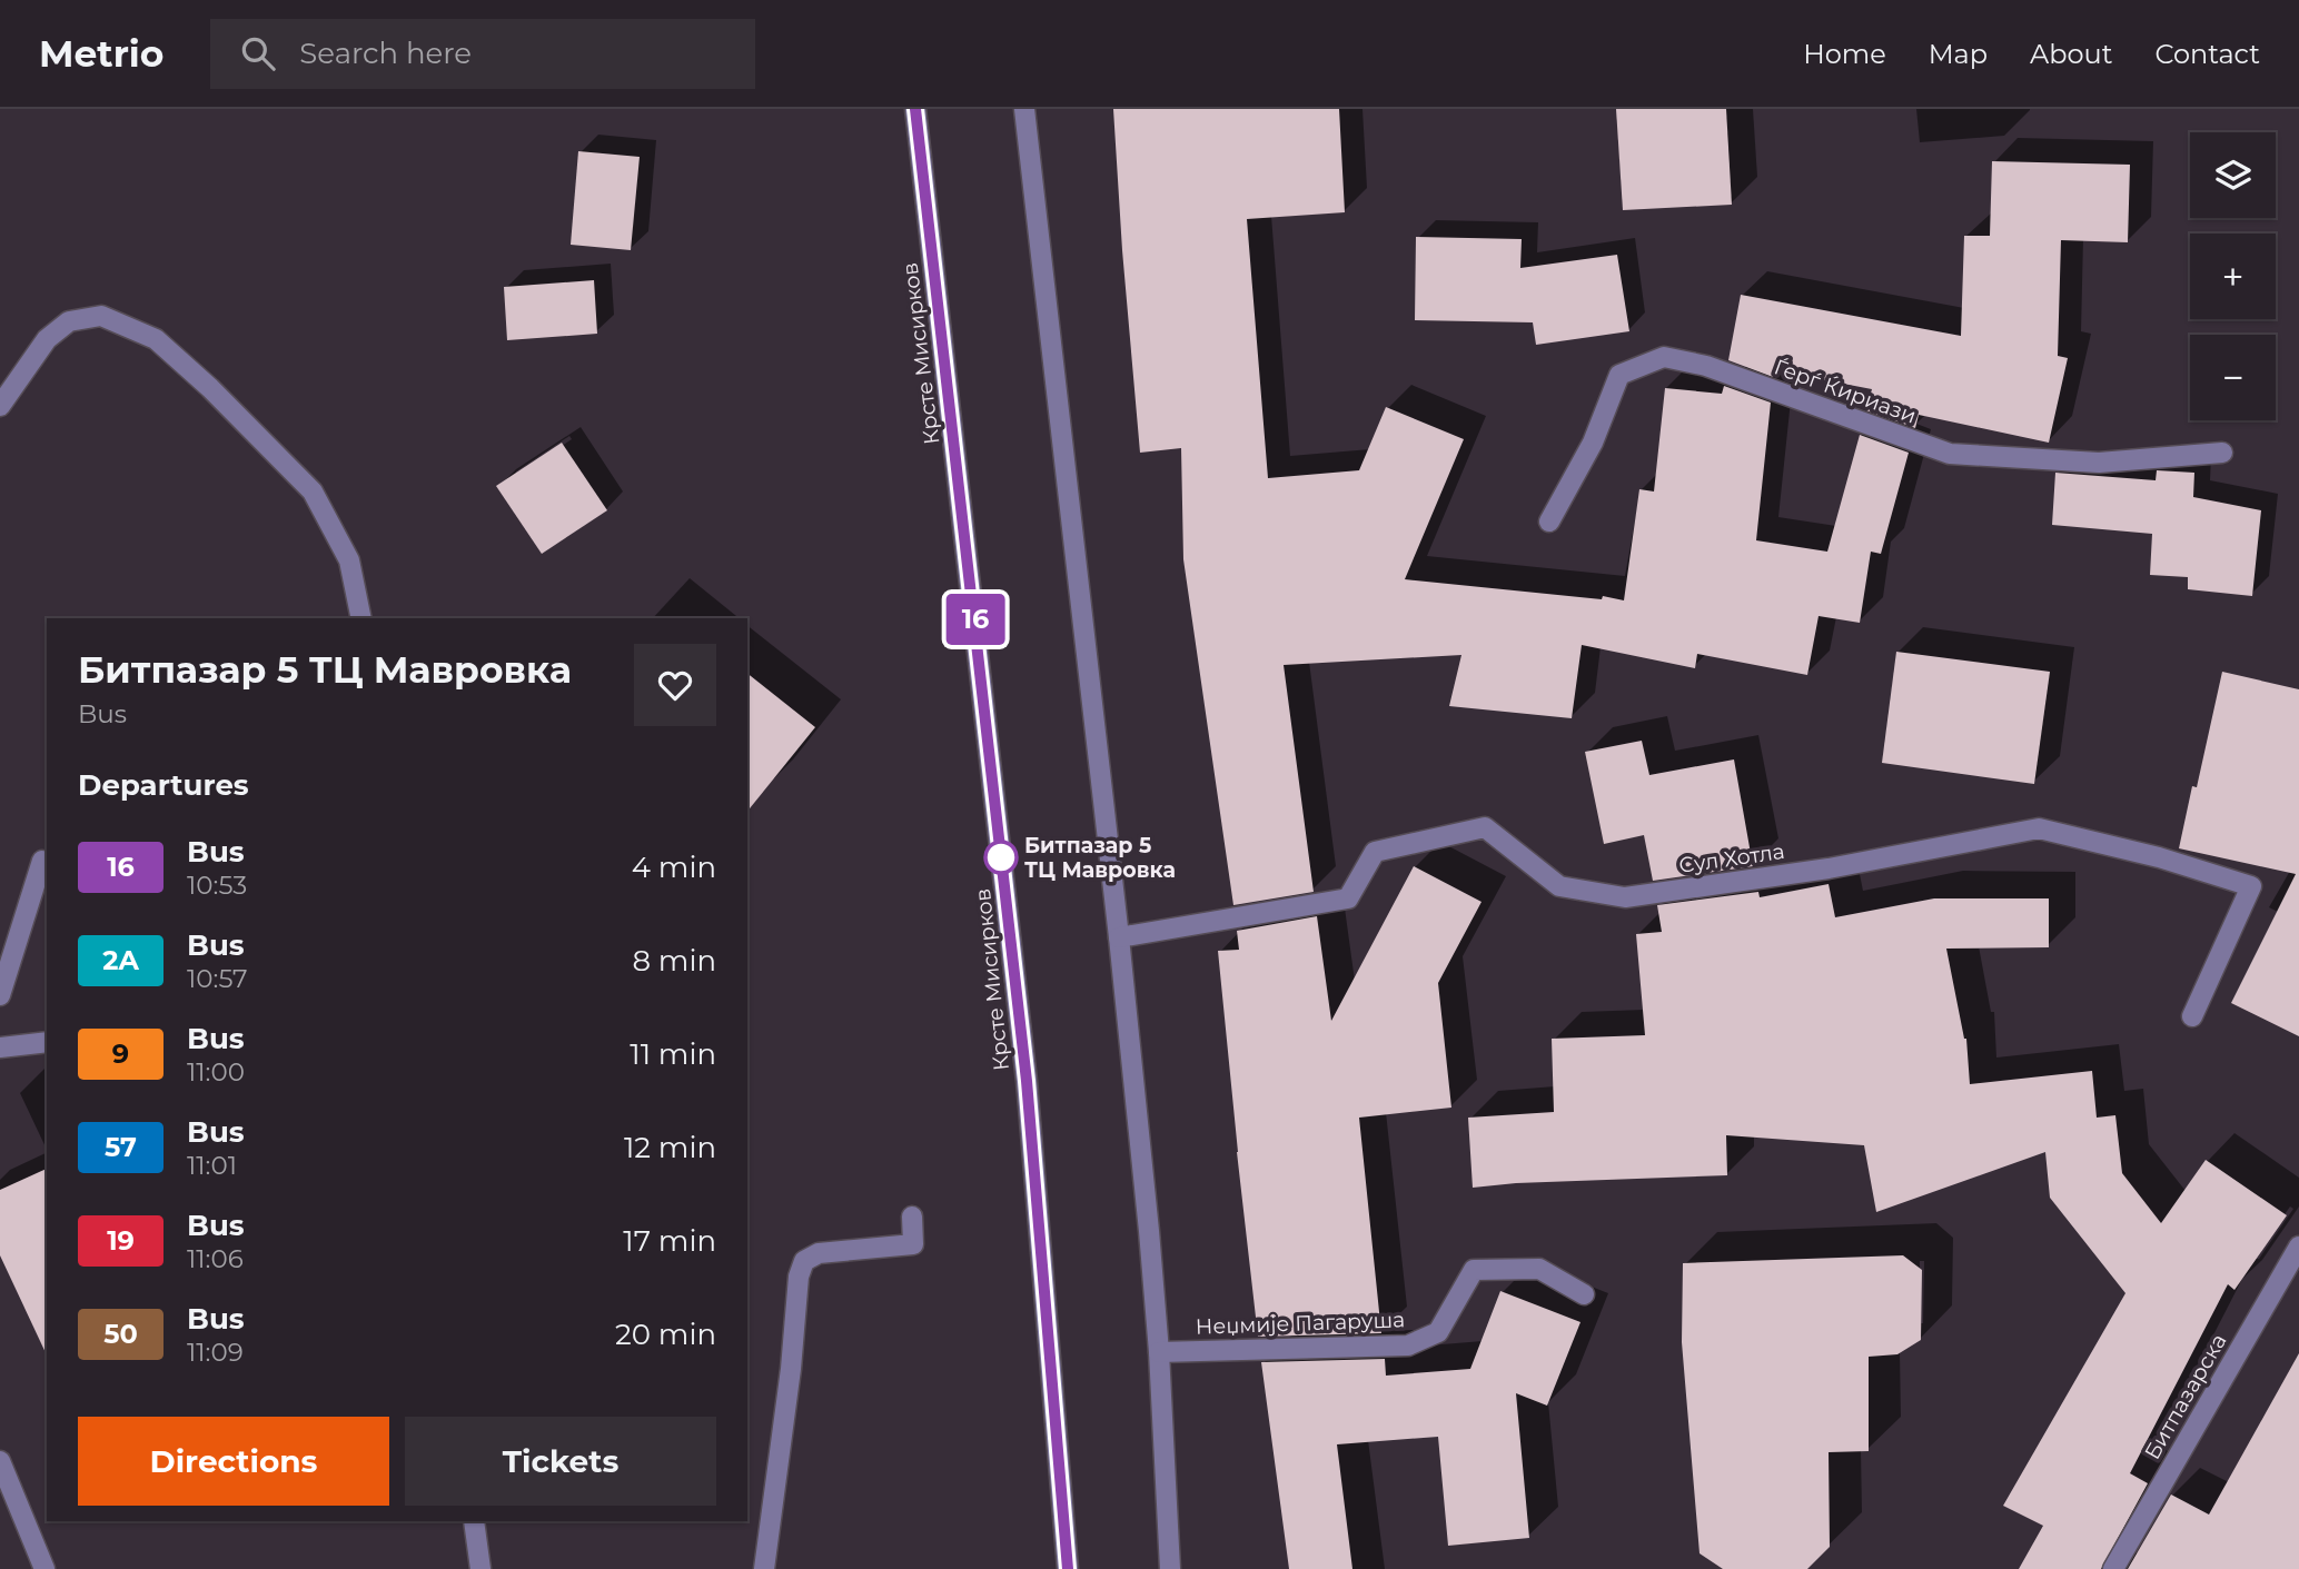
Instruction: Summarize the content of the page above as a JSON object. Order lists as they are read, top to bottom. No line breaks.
{"streets":{"street":["Крсте Мисирков","Ѓерѓ Ќириази","Сул Хотла","Неџмије Пагаруша","Битпазарска"]},"places":["Битпазар 5 ТЦ Мавровка"],"lines":["bus line 16"],"page":{"header":"Metrio","search":"Search here","nav":["Home","Map","About","Contact"],"on_map":"16","map_buttons":["+","−"],"heading":[["Битпазар 5 ТЦ Мавровка","Bus"],"Departures"],"list":[{"mark":"16","name":"Bus","note":"10:53","value":"4 min"},{"mark":"2A","name":"Bus","note":"10:57","value":"8 min"},{"mark":"9","name":"Bus","note":"11:00","value":"11 min"},{"mark":"57","name":"Bus","note":"11:01","value":"12 min"},{"mark":"19","name":"Bus","note":"11:06","value":"17 min"},{"mark":"50","name":"Bus","note":"11:09","value":"20 min"}],"buttons":["Directions","Tickets"]}}
